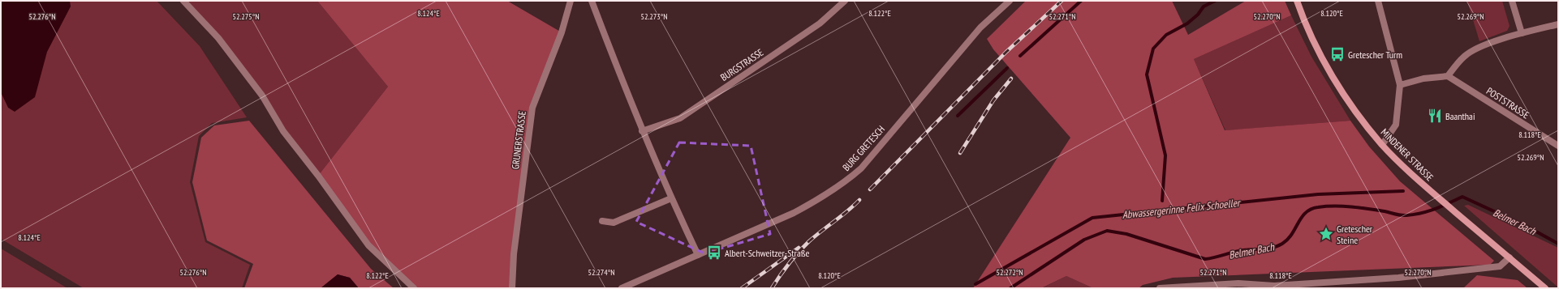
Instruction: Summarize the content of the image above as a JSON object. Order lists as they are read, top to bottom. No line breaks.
{"streets":{"main road":["MINDENER STRASSE"],"street":["BURGSTRASSE","POSTSTRASSE","GRUNERSTRASSE","BURG GRETESCH"]},"water":["Abwassergerinne Felix Schoeller","Belmer Bach"],"places":{"bus stop":["Gretescher Turm","Albert-Schweitzer-Straße"],"restaurant":["Baanthai"],"place":["Gretescher Steine"]},"coordinates":["8.124°E","8.122°E","8.120°E","52.276°N","52.275°N","52.273°N","52.270°N","52.269°N","52.271°N","8.118°E","52.274°N","52.272°N"]}
